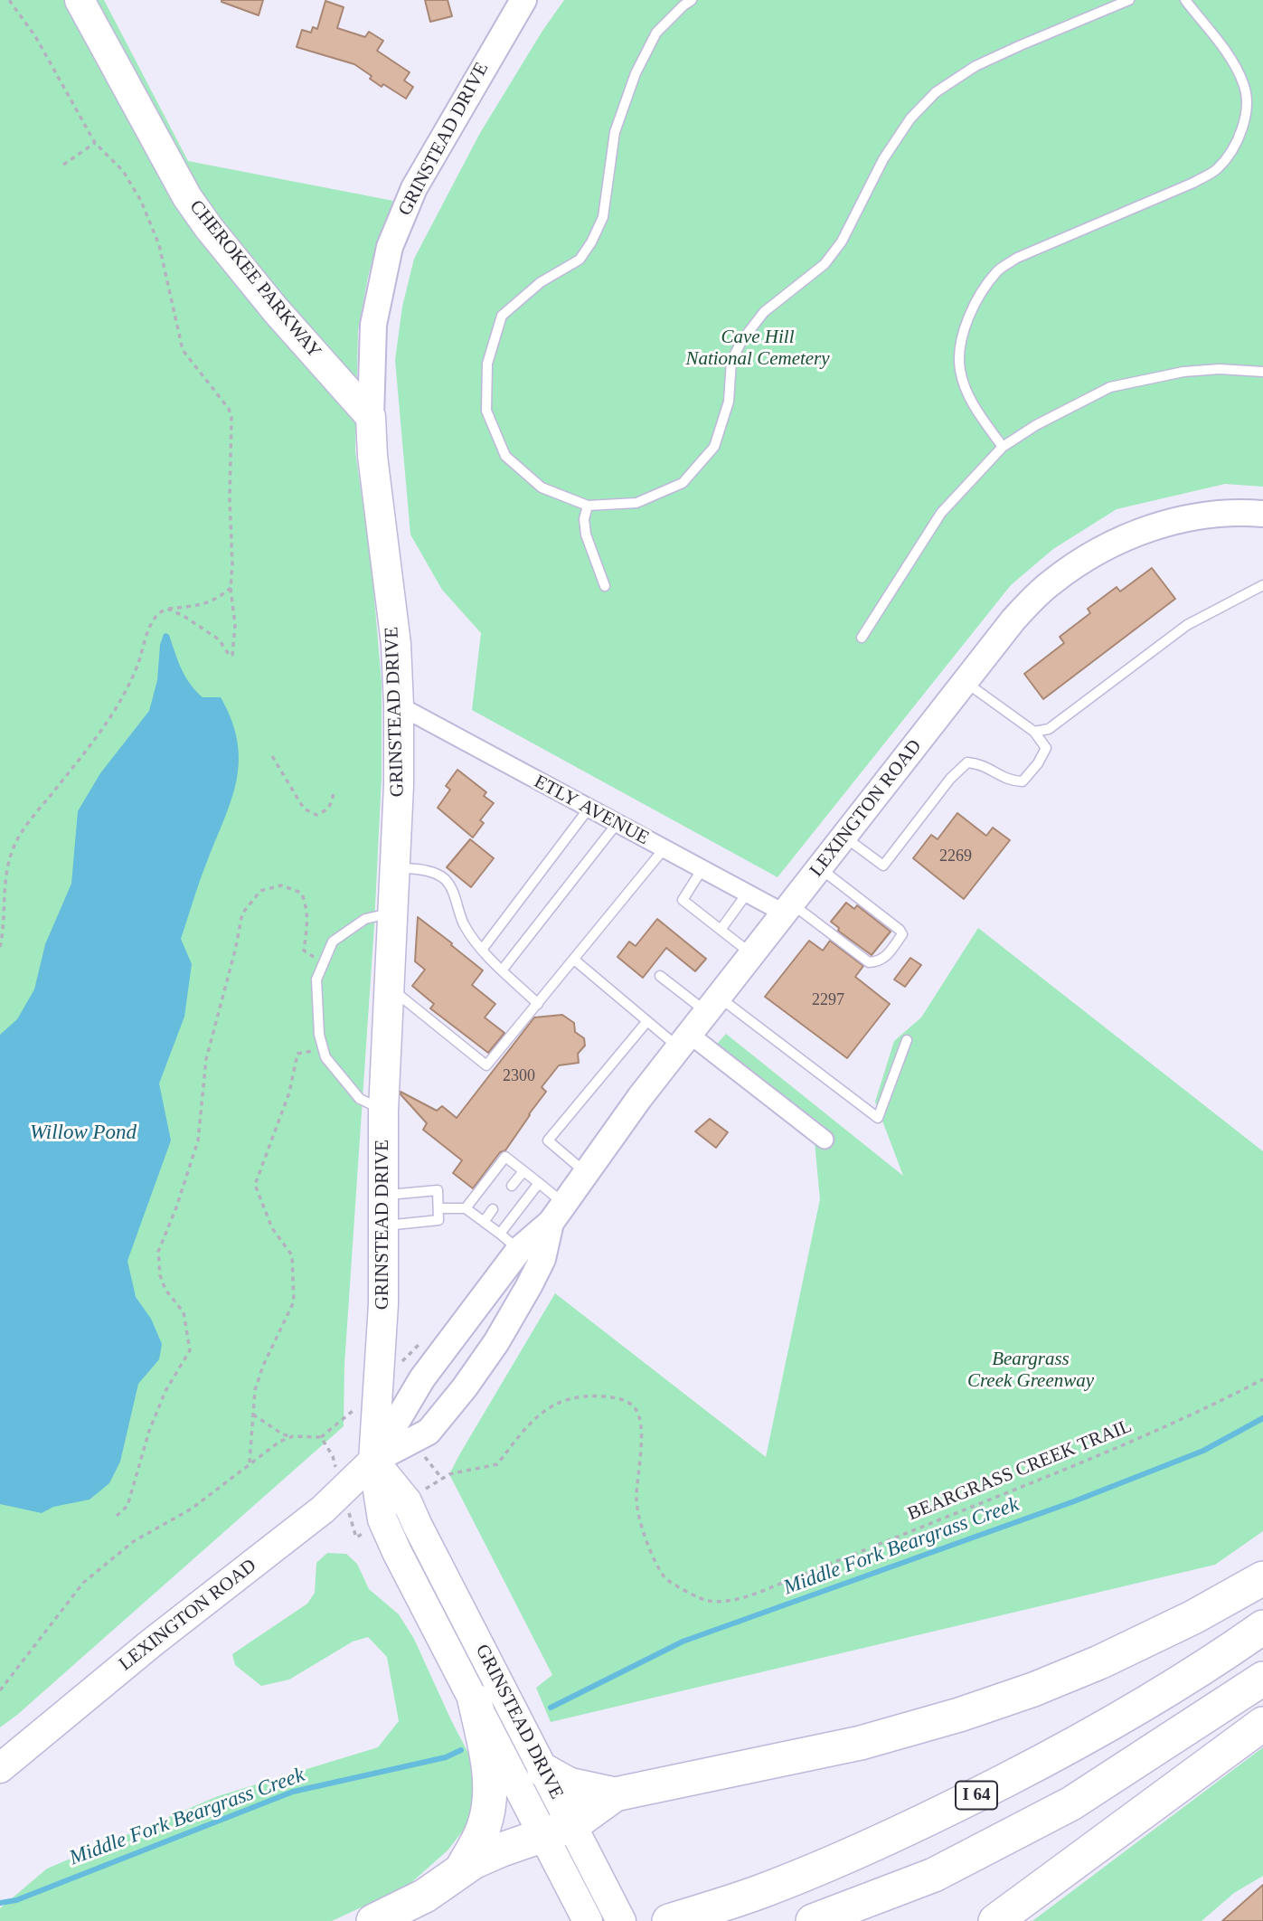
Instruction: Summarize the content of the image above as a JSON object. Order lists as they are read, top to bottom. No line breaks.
{"streets":{"highway":["I 64"],"main road":["GRINSTEAD DRIVE","CHEROKEE PARKWAY","LEXINGTON ROAD"],"street":["ETLY AVENUE"],"path":["BEARGRASS CREEK TRAIL"]},"crossings":[["GRINSTEAD DRIVE","CHEROKEE PARKWAY"],["GRINSTEAD DRIVE","LEXINGTON ROAD"],["GRINSTEAD DRIVE","ETLY AVENUE"],["LEXINGTON ROAD","ETLY AVENUE"]],"water":["Willow Pond","Middle Fork Beargrass Creek"],"parks":["Cave Hill National Cemetery","Beargrass Creek Greenway"],"house_numbers":["2269","2297","2300"]}
